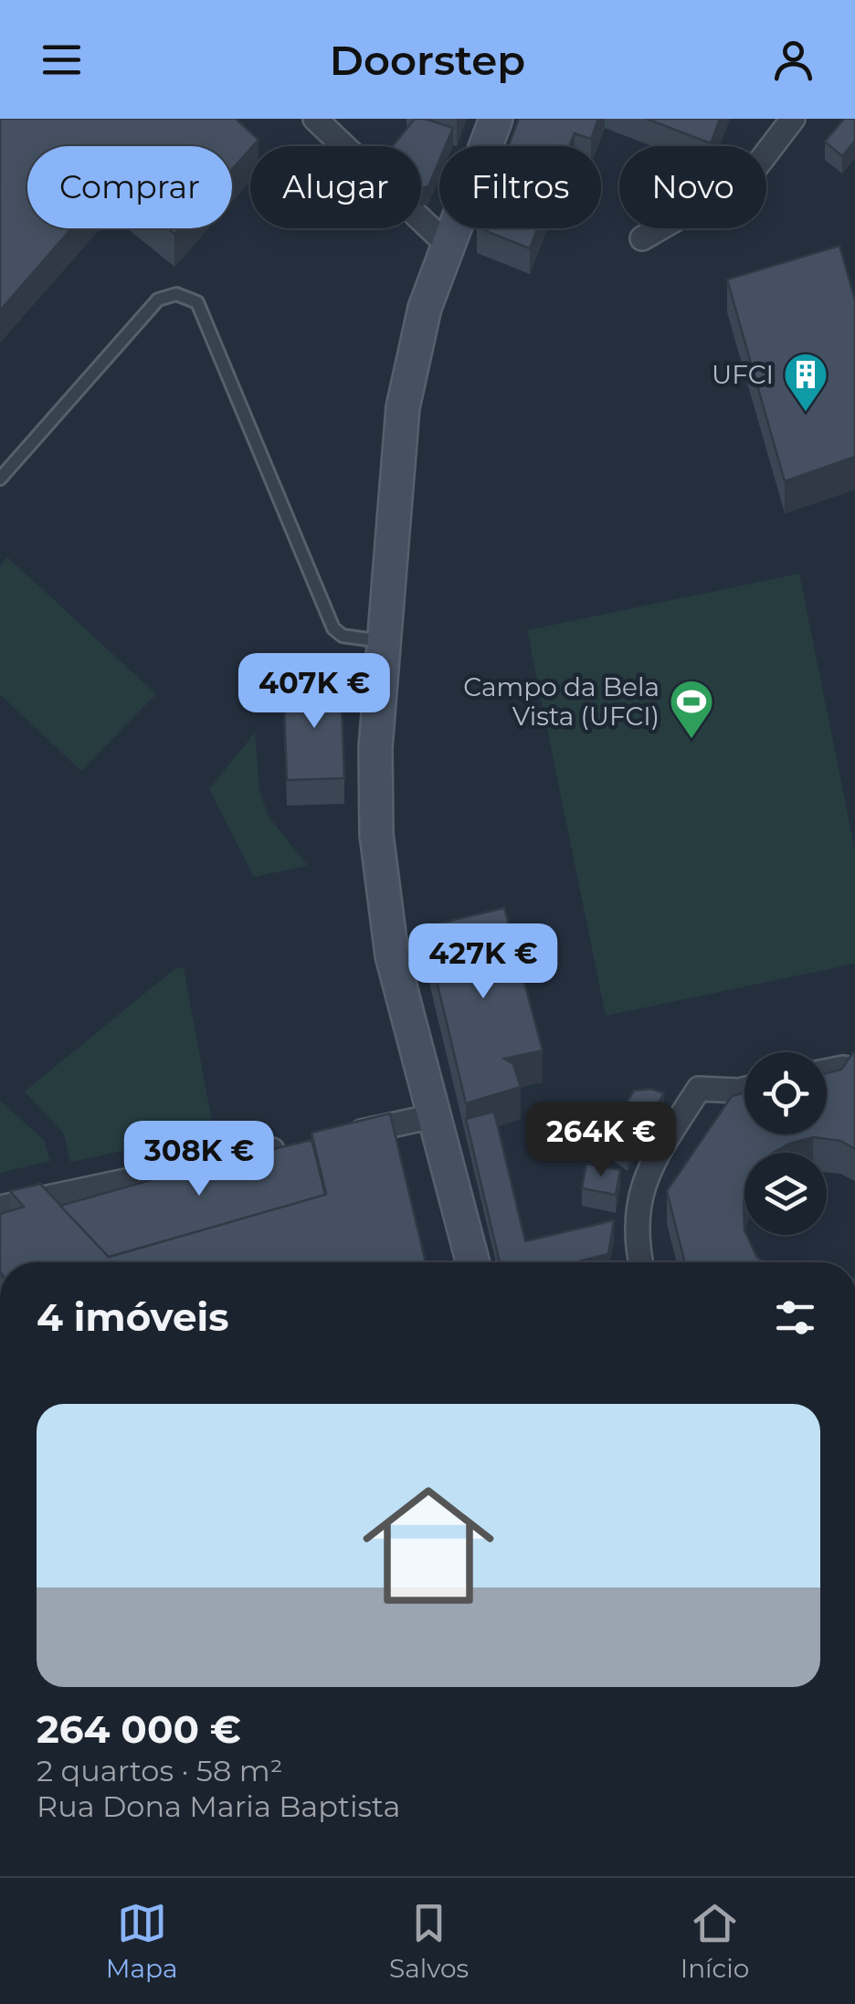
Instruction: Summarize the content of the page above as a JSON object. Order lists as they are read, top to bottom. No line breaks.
{"places":{"building":["UFCI"],"sports":["Campo da Bela Vista (UFCI)"]},"page":{"header":"Doorstep","chip":["Comprar","Alugar","Filtros","Novo"],"price":["407K €","427K €","264K €","308K €"],"heading":"4 imóveis","list":[{"name":"264 000 €","note":"2 quartos · 58 m² · Rua Dona Maria Baptista"}],"tabs":["Mapa","Salvos","Início"]}}
